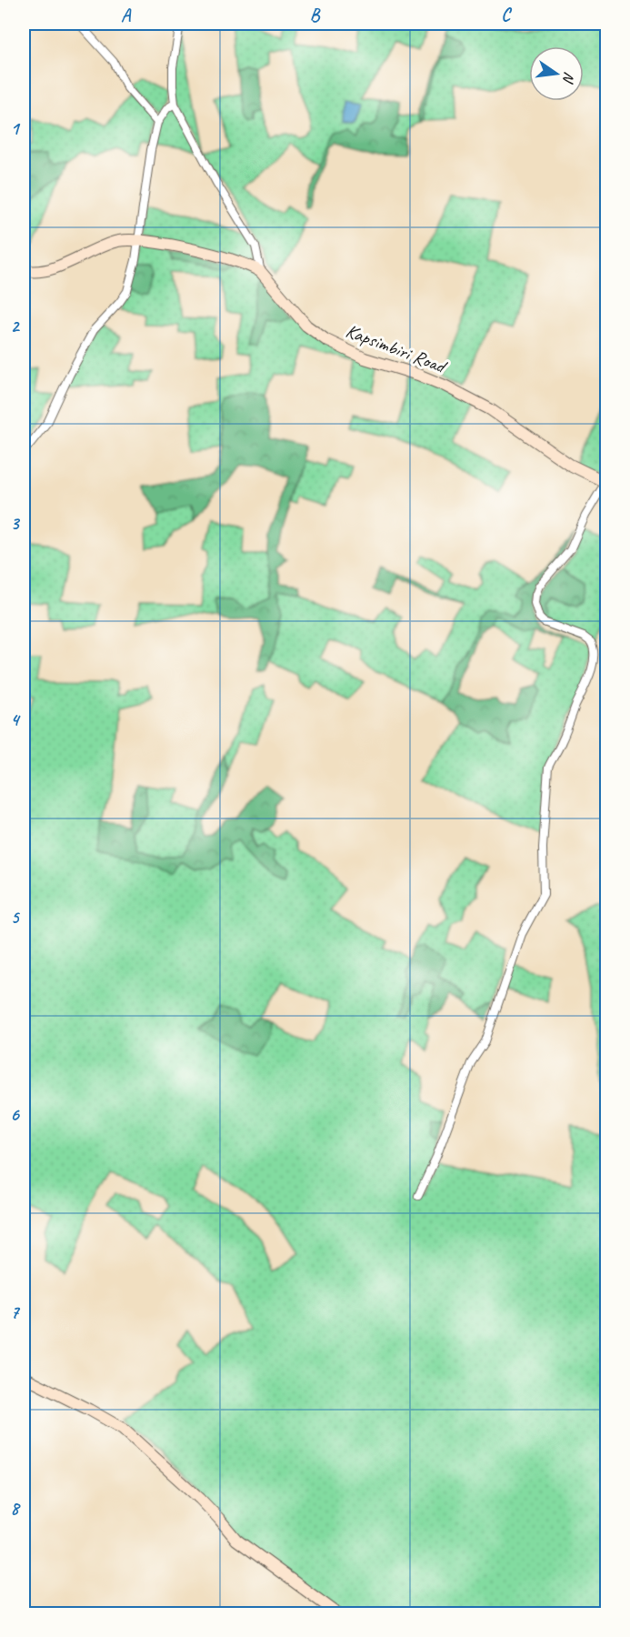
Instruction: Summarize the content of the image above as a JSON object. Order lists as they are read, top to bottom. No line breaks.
{"streets":{"street":["Kapsimbiri Road"]},"north":"right","grid":{"columns":["A","B","C"],"rows":["1","2","3","4","5","6","7","8"]}}
